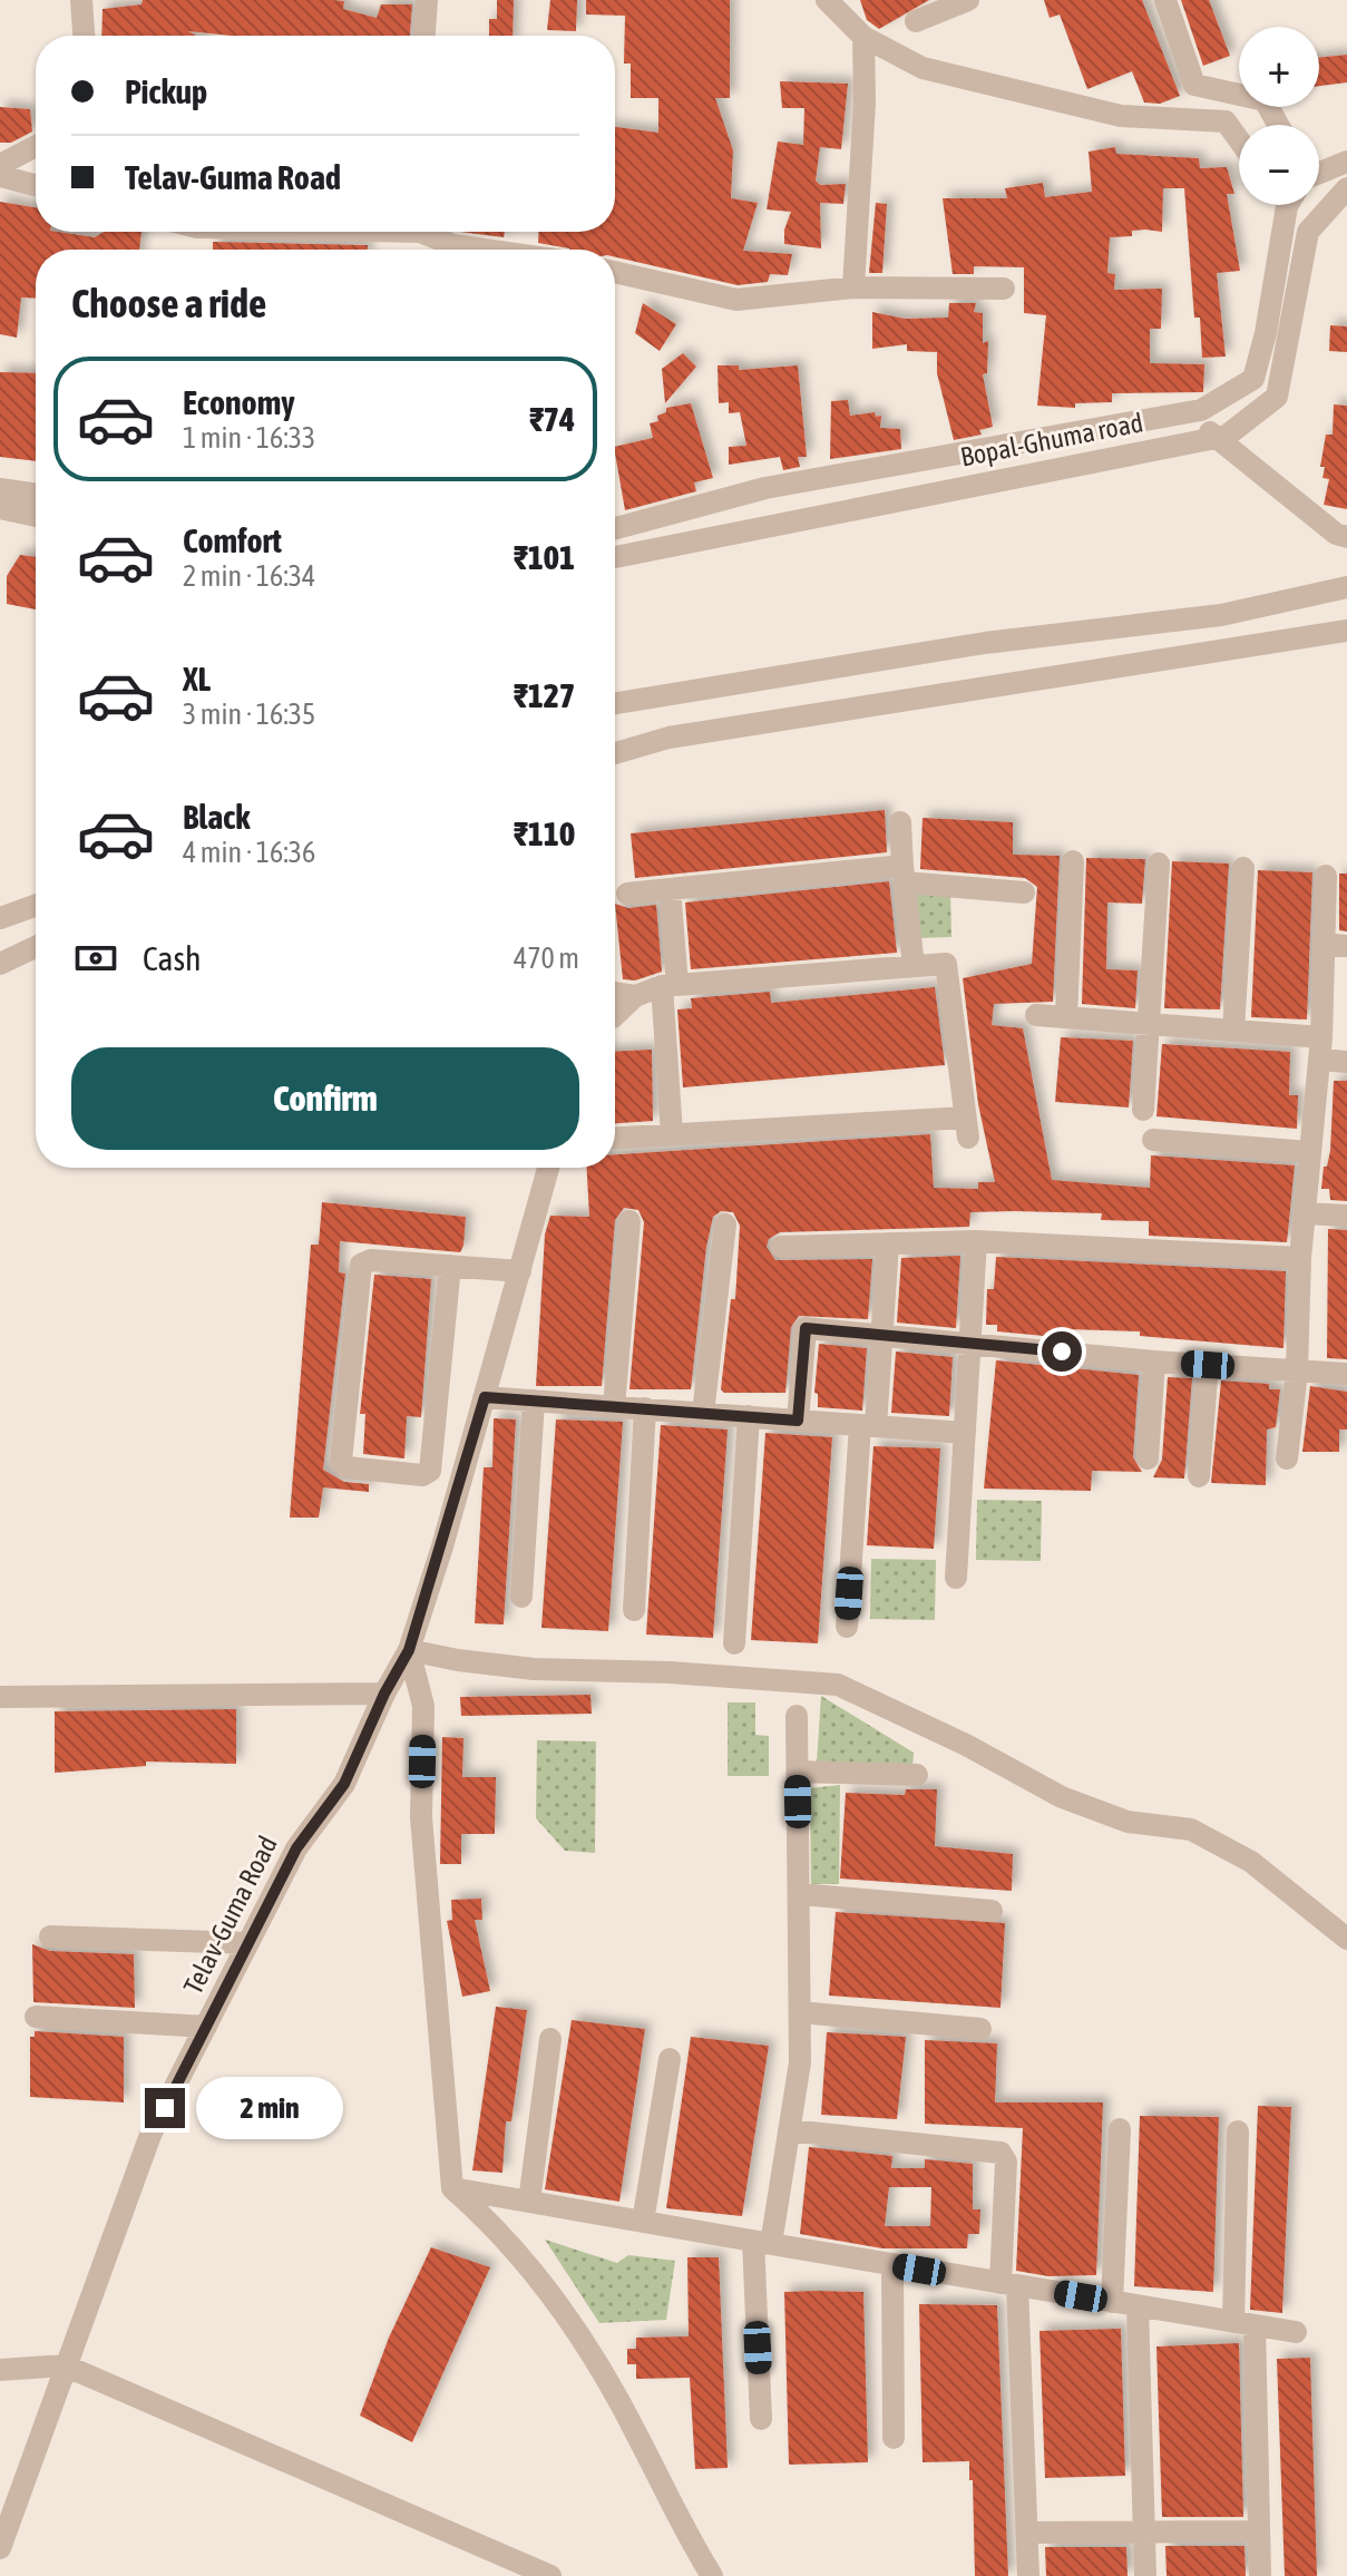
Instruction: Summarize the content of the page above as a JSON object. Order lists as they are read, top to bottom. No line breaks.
{"streets":{"street":["Bopal-Ghuma road","Telav-Guma Road"]},"page":{"map_buttons":["+","−"],"banner":["Pickup","Telav-Guma Road"],"heading":"Choose a ride","list":[{"name":"Economy","note":"1 min · 16:33","value":"₹74"},{"name":"Comfort","note":"2 min · 16:34","value":"₹101"},{"name":"XL","note":"3 min · 16:35","value":"₹127"},{"name":"Black","note":"4 min · 16:36","value":"₹110"}],"pay":["Cash","470 m"],"buttons":"Confirm","bubble":"2 min"}}
